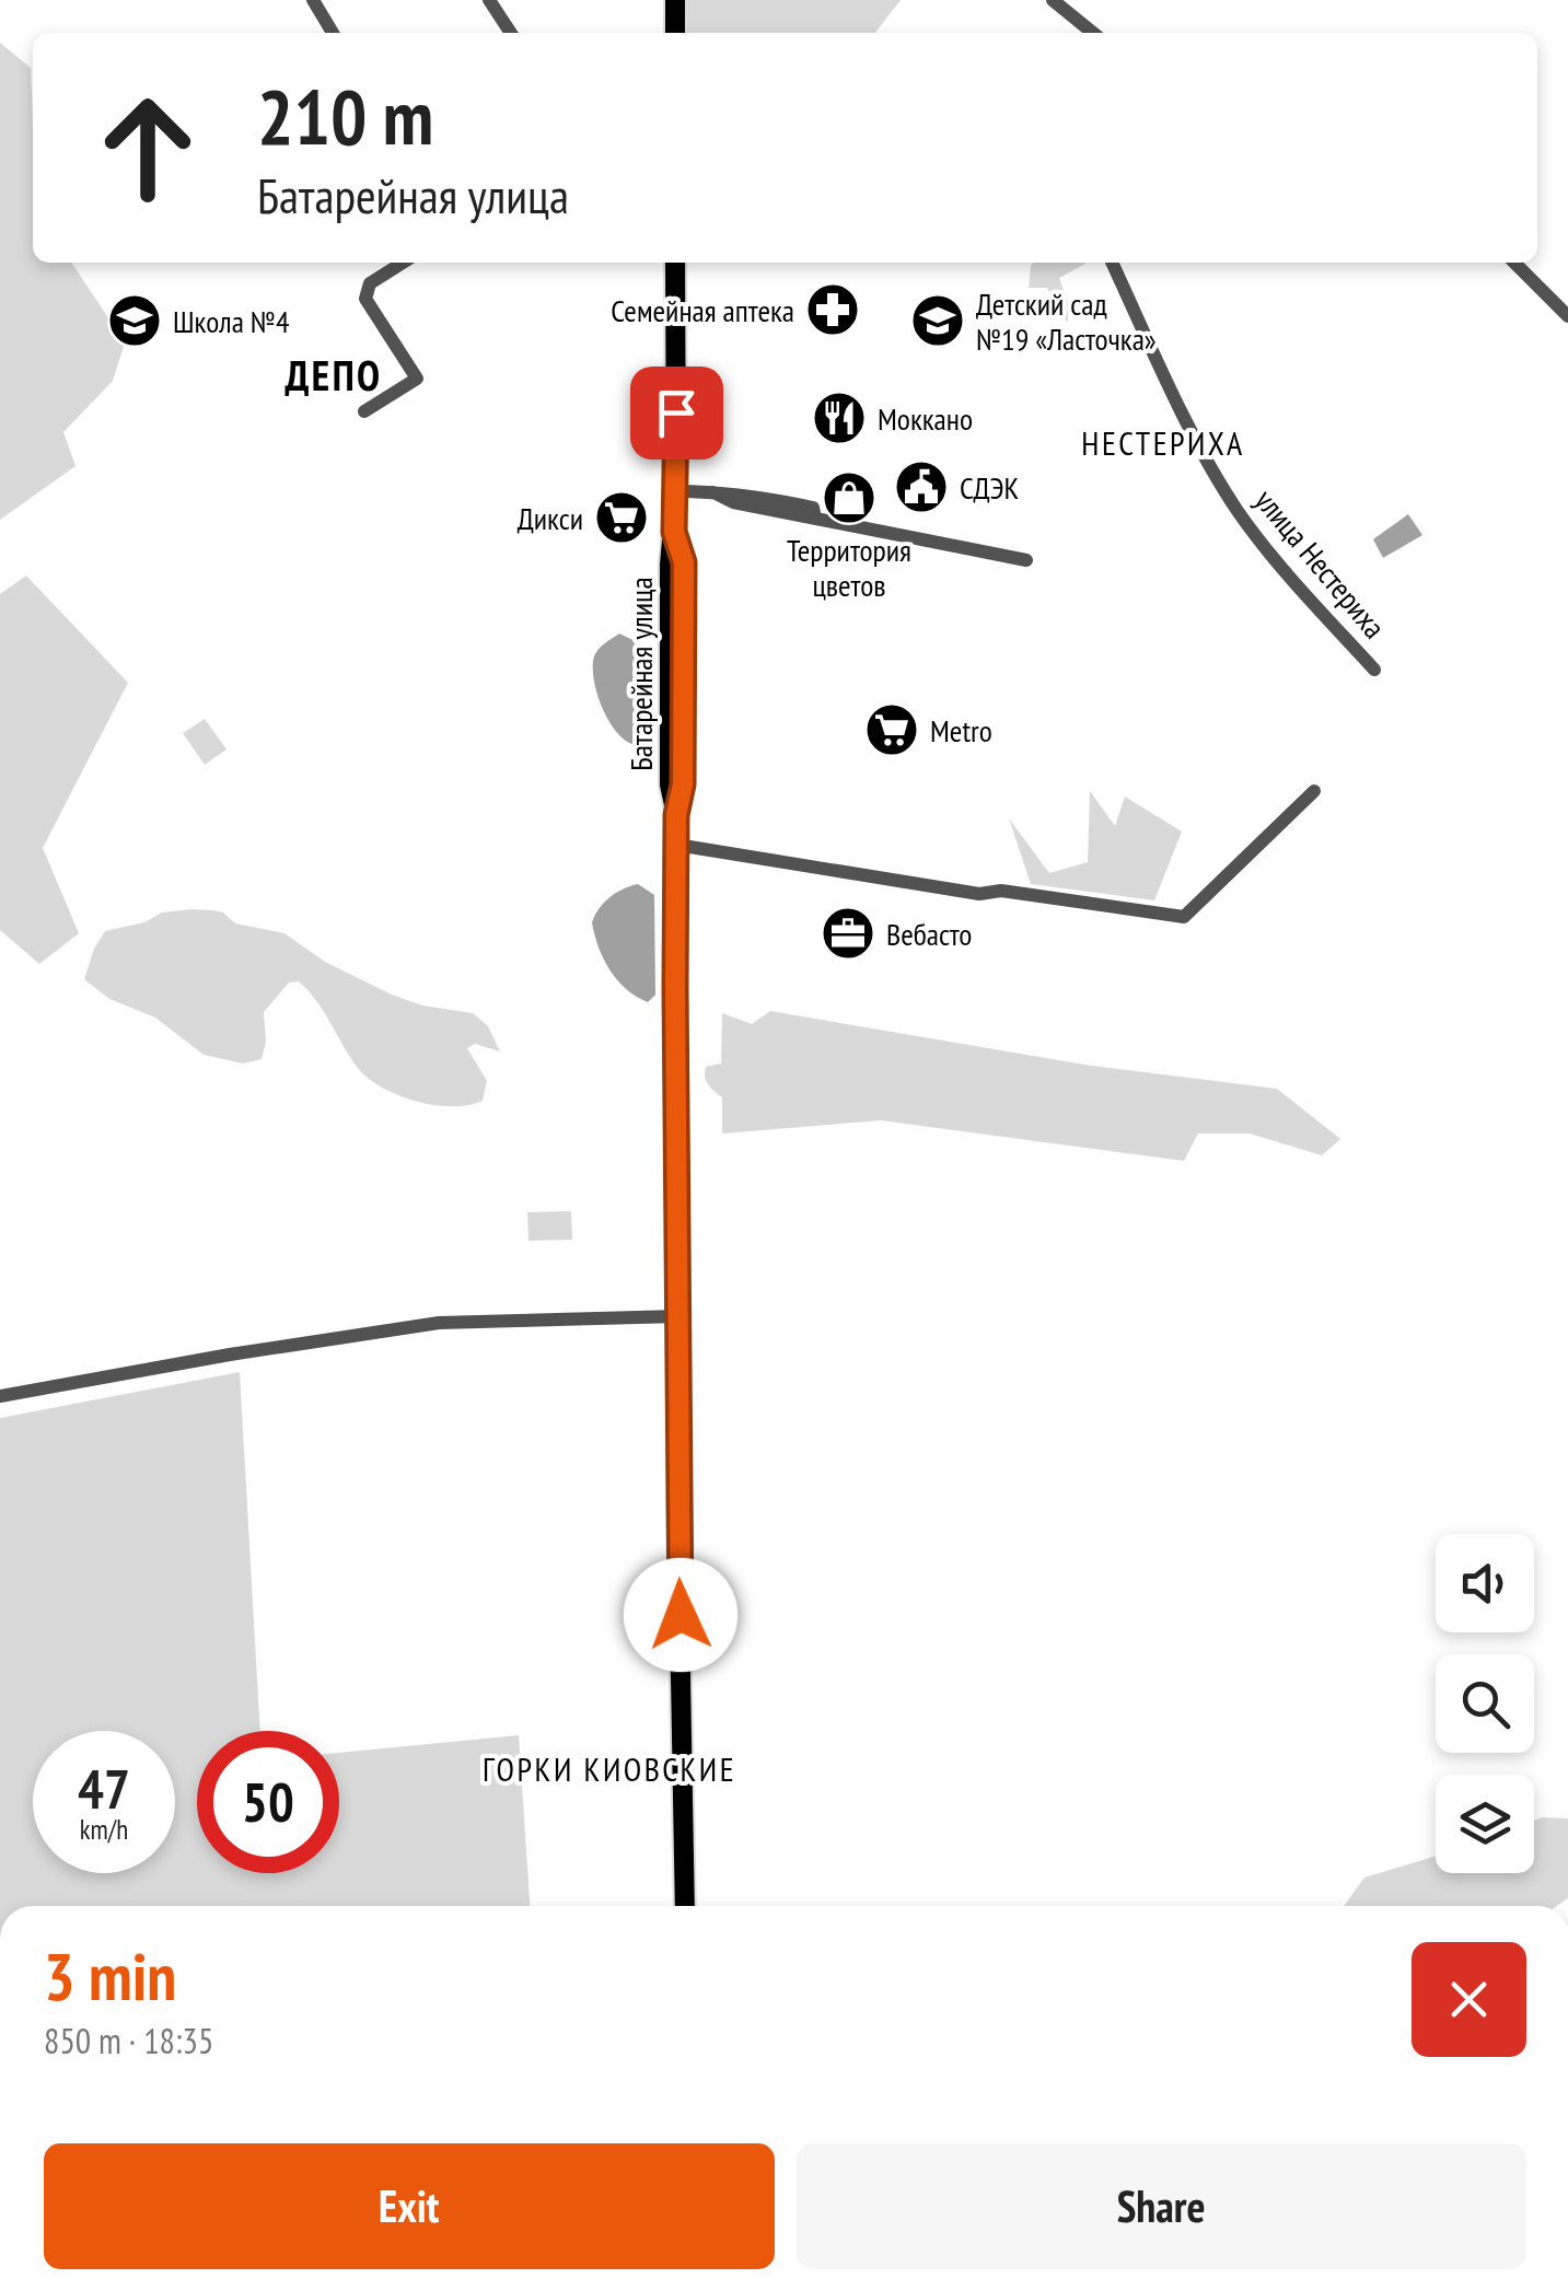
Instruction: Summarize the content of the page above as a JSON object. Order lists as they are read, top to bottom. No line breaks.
{"streets":{"main road":["Батарейная улица"],"street":["улица Нестериха"]},"districts":["ДЕПО","НЕСТЕРИХА","ГОРКИ КИОВСКИЕ"],"places":{"pharmacy":["Семейная аптека"],"school or university":["Школа №4","Детский сад №19 «Ласточка»"],"restaurant":["Моккано"],"public building":["СДЭК"],"shop":["Территория цветов"],"supermarket":["Дикси","Metro"],"office":["Вебасто"]},"page":{"turn":["210 m","Батарейная улица"],"speed":"47 km/h","limit":"50","heading":["3 min","850 m · 18:35"],"buttons":["Exit","Share"]}}
